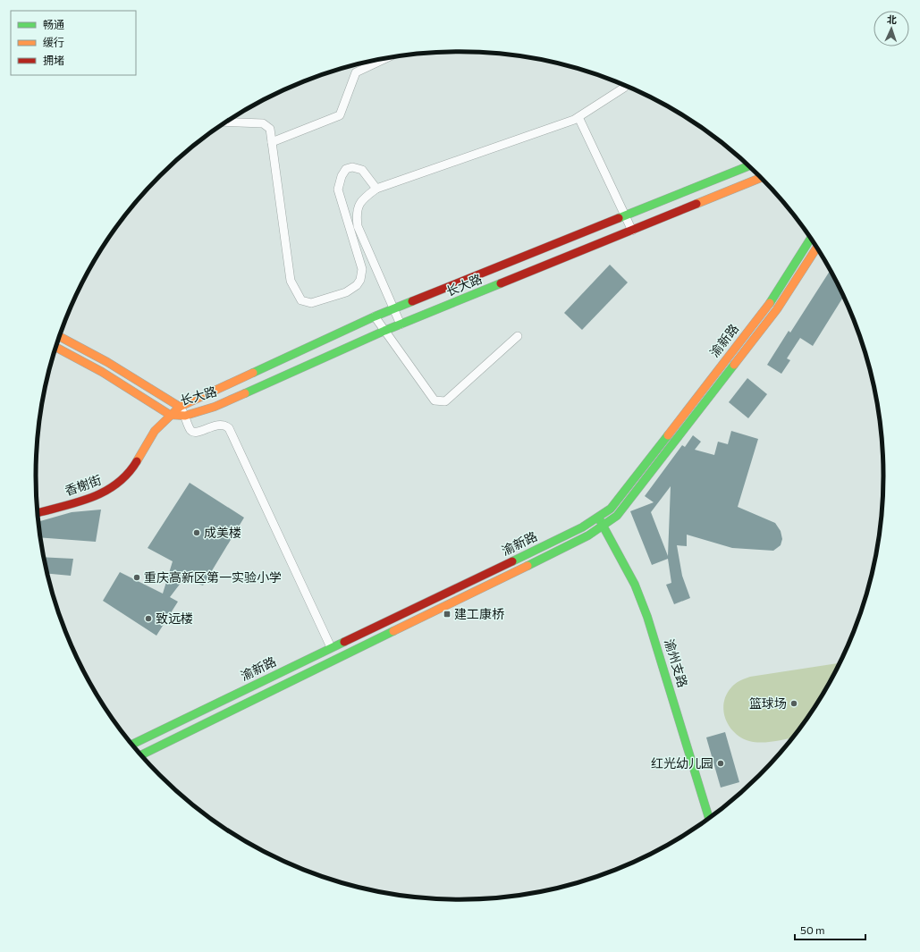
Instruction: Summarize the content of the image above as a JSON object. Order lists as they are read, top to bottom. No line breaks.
{"streets":{"street":["长大路","渝新路","香榭街","渝州支路"]},"crossings":[["长大路","香榭街"],["渝新路","渝州支路"]],"places":{"other":["成美楼","重庆高新区第一实验小学","致远楼","篮球场","红光幼儿园"],"transit":["建工康桥"]},"legend":["畅通","缓行","拥堵"],"scale_bar":"50 m","north":"top"}
